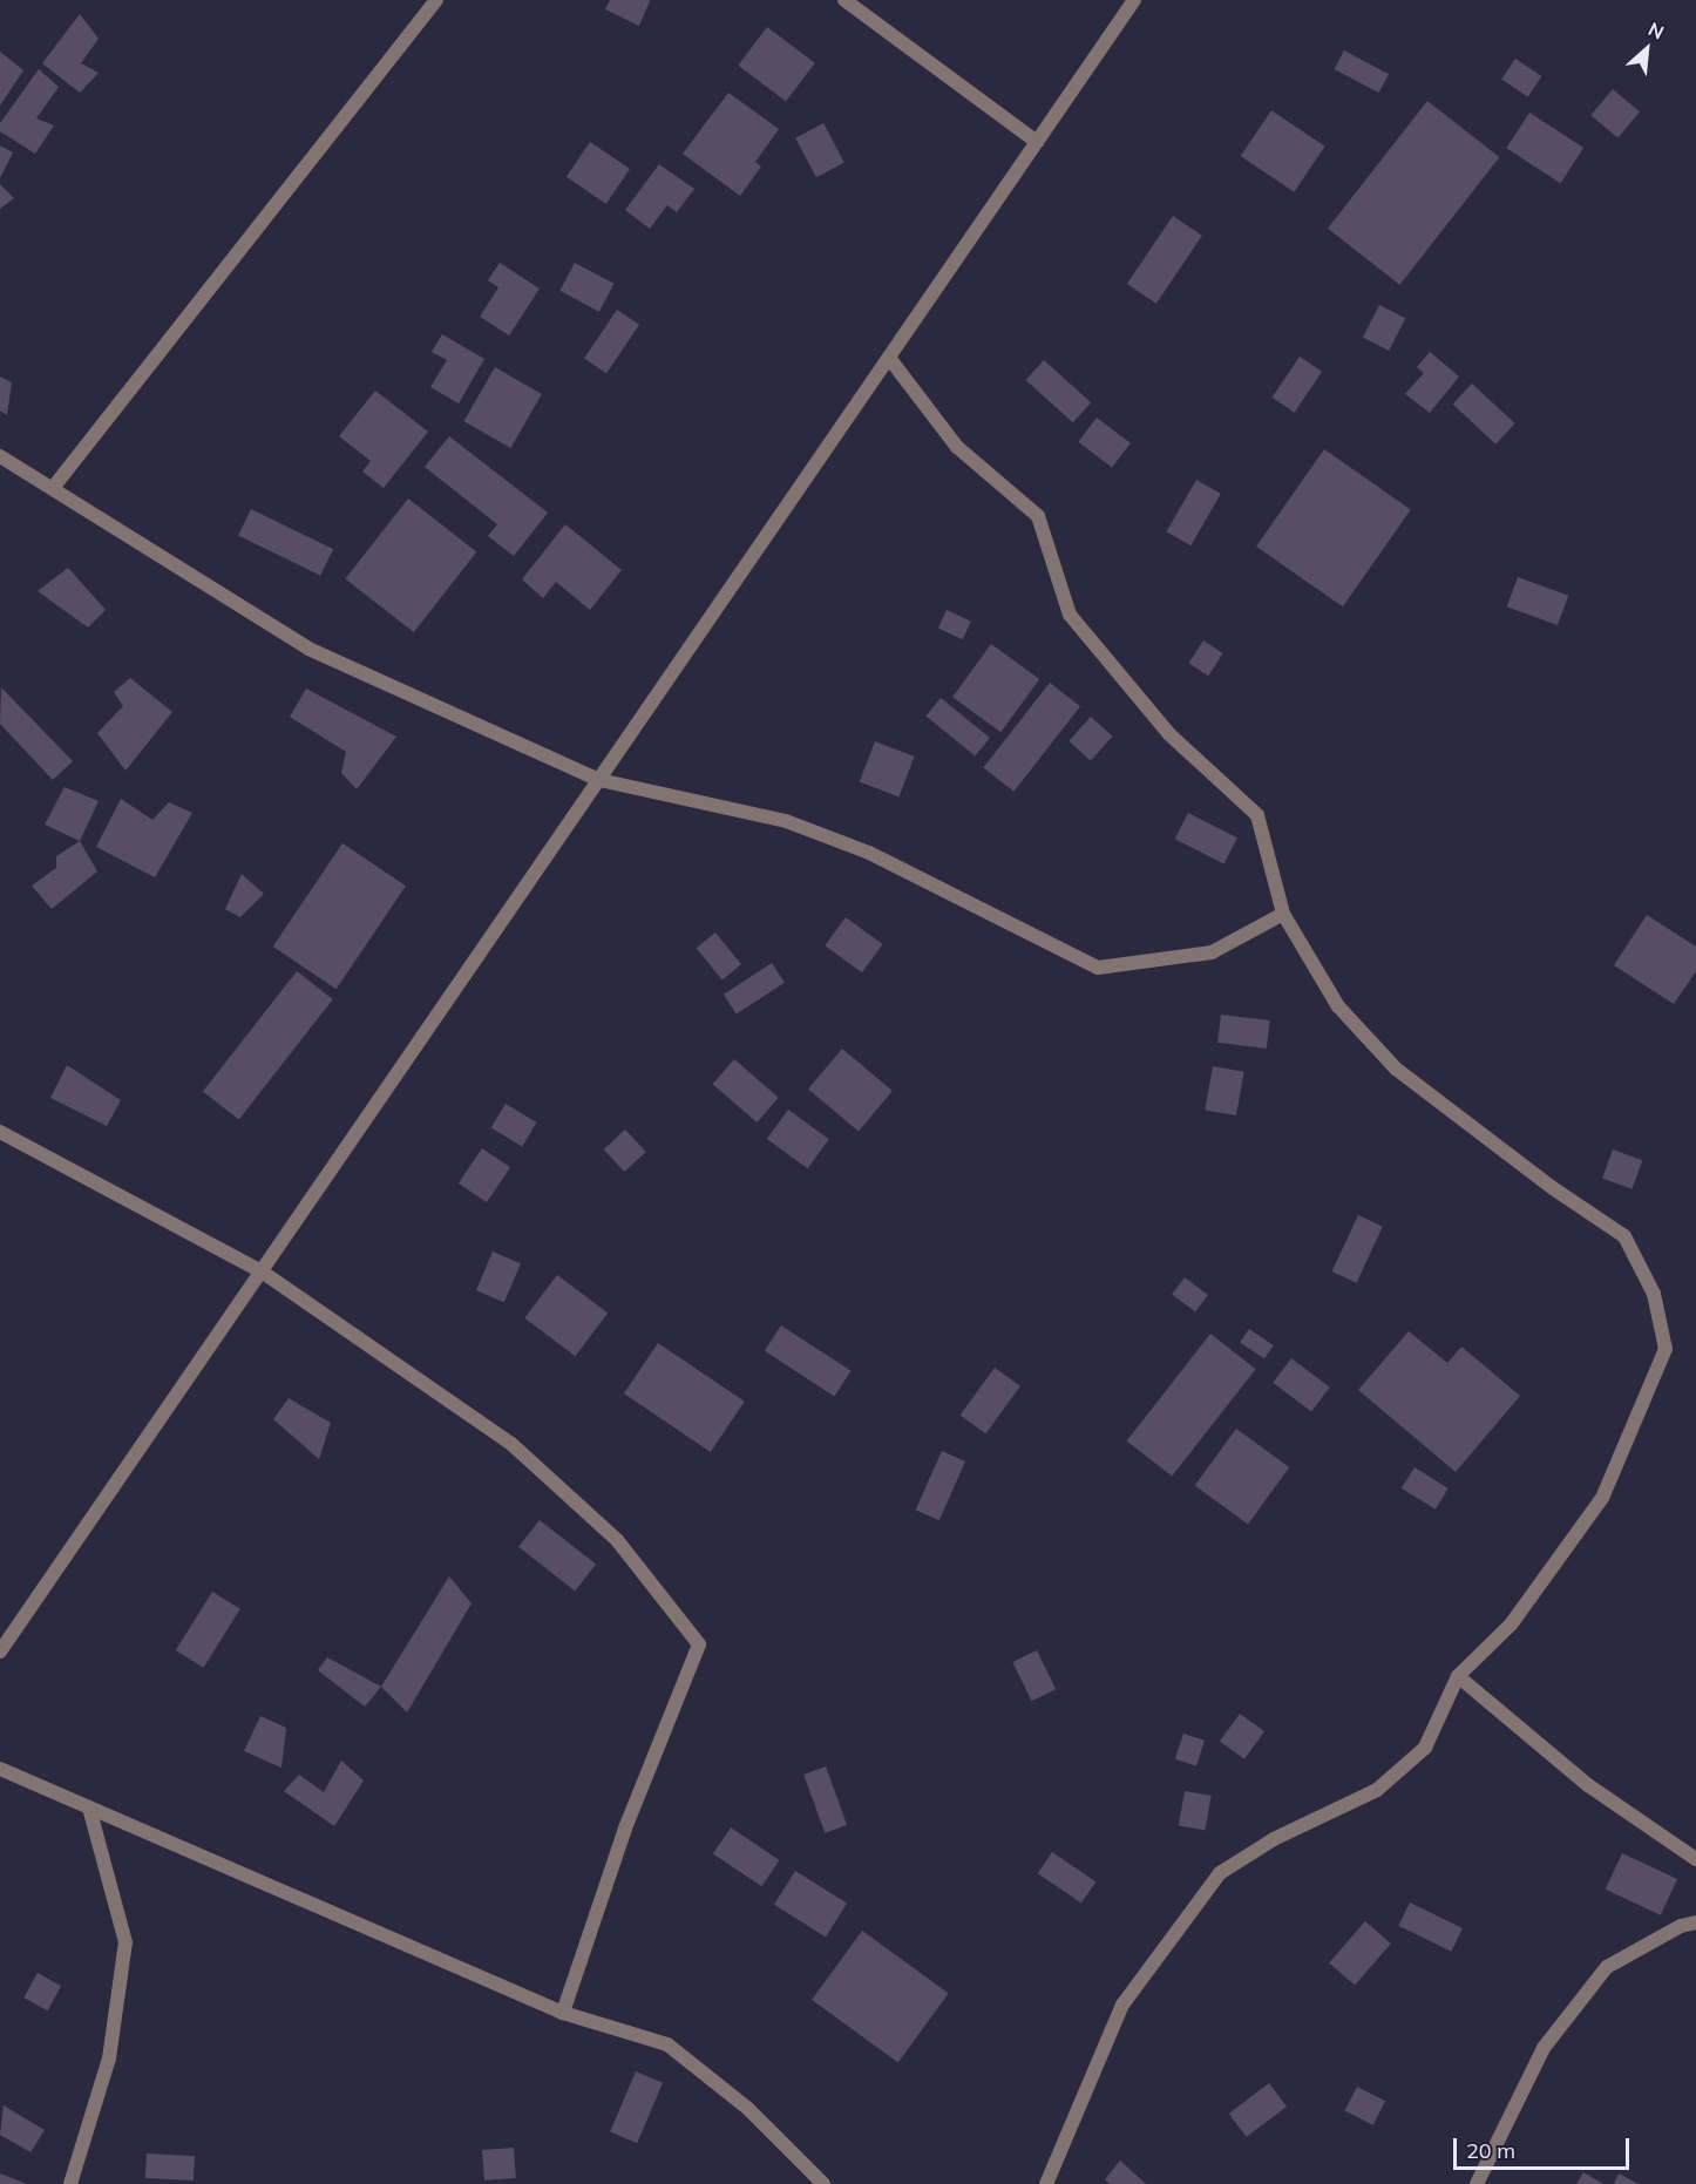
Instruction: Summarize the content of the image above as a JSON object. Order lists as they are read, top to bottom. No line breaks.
{"scale_bar":"20 m","north":"top right"}
